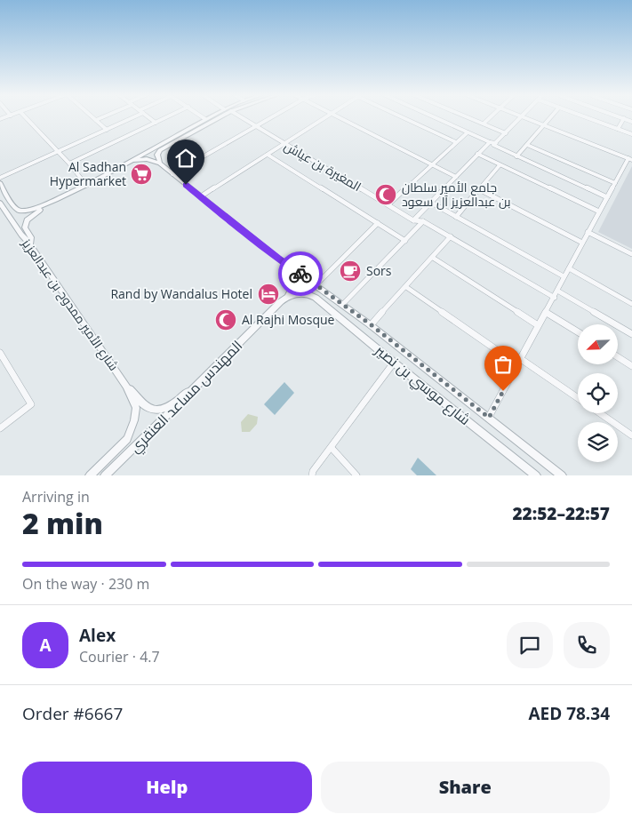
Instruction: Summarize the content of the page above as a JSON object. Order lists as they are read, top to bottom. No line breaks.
{"streets":{"street":["المغيرة بن عياش","شارع الأمير ممدوح بن عبدالعزيز","شارع موسي بن نصير","المهندس مساعد العنقري"]},"crossings":[["شارع الأمير ممدوح بن عبدالعزيز","المهندس مساعد العنقري"],["شارع موسي بن نصير","المهندس مساعد العنقري"]],"places":{"supermarket":["Al Sadhan Hypermarket"],"mosque":["جامع الأمير سلطان بن عبدالعزيز آل سعود","Al Rajhi Mosque"],"cafe":["Sors"],"hotel":["Rand by Wandalus Hotel"]},"north":"bottom left","page":{"heading":["2 min","Arriving in","22:52–22:57"],"panel":["Alex","Courier · 4.7","Order #6667","AED 78.34"],"bar":"On the way · 230 m","round":"A","buttons":["Help","Share"]}}
